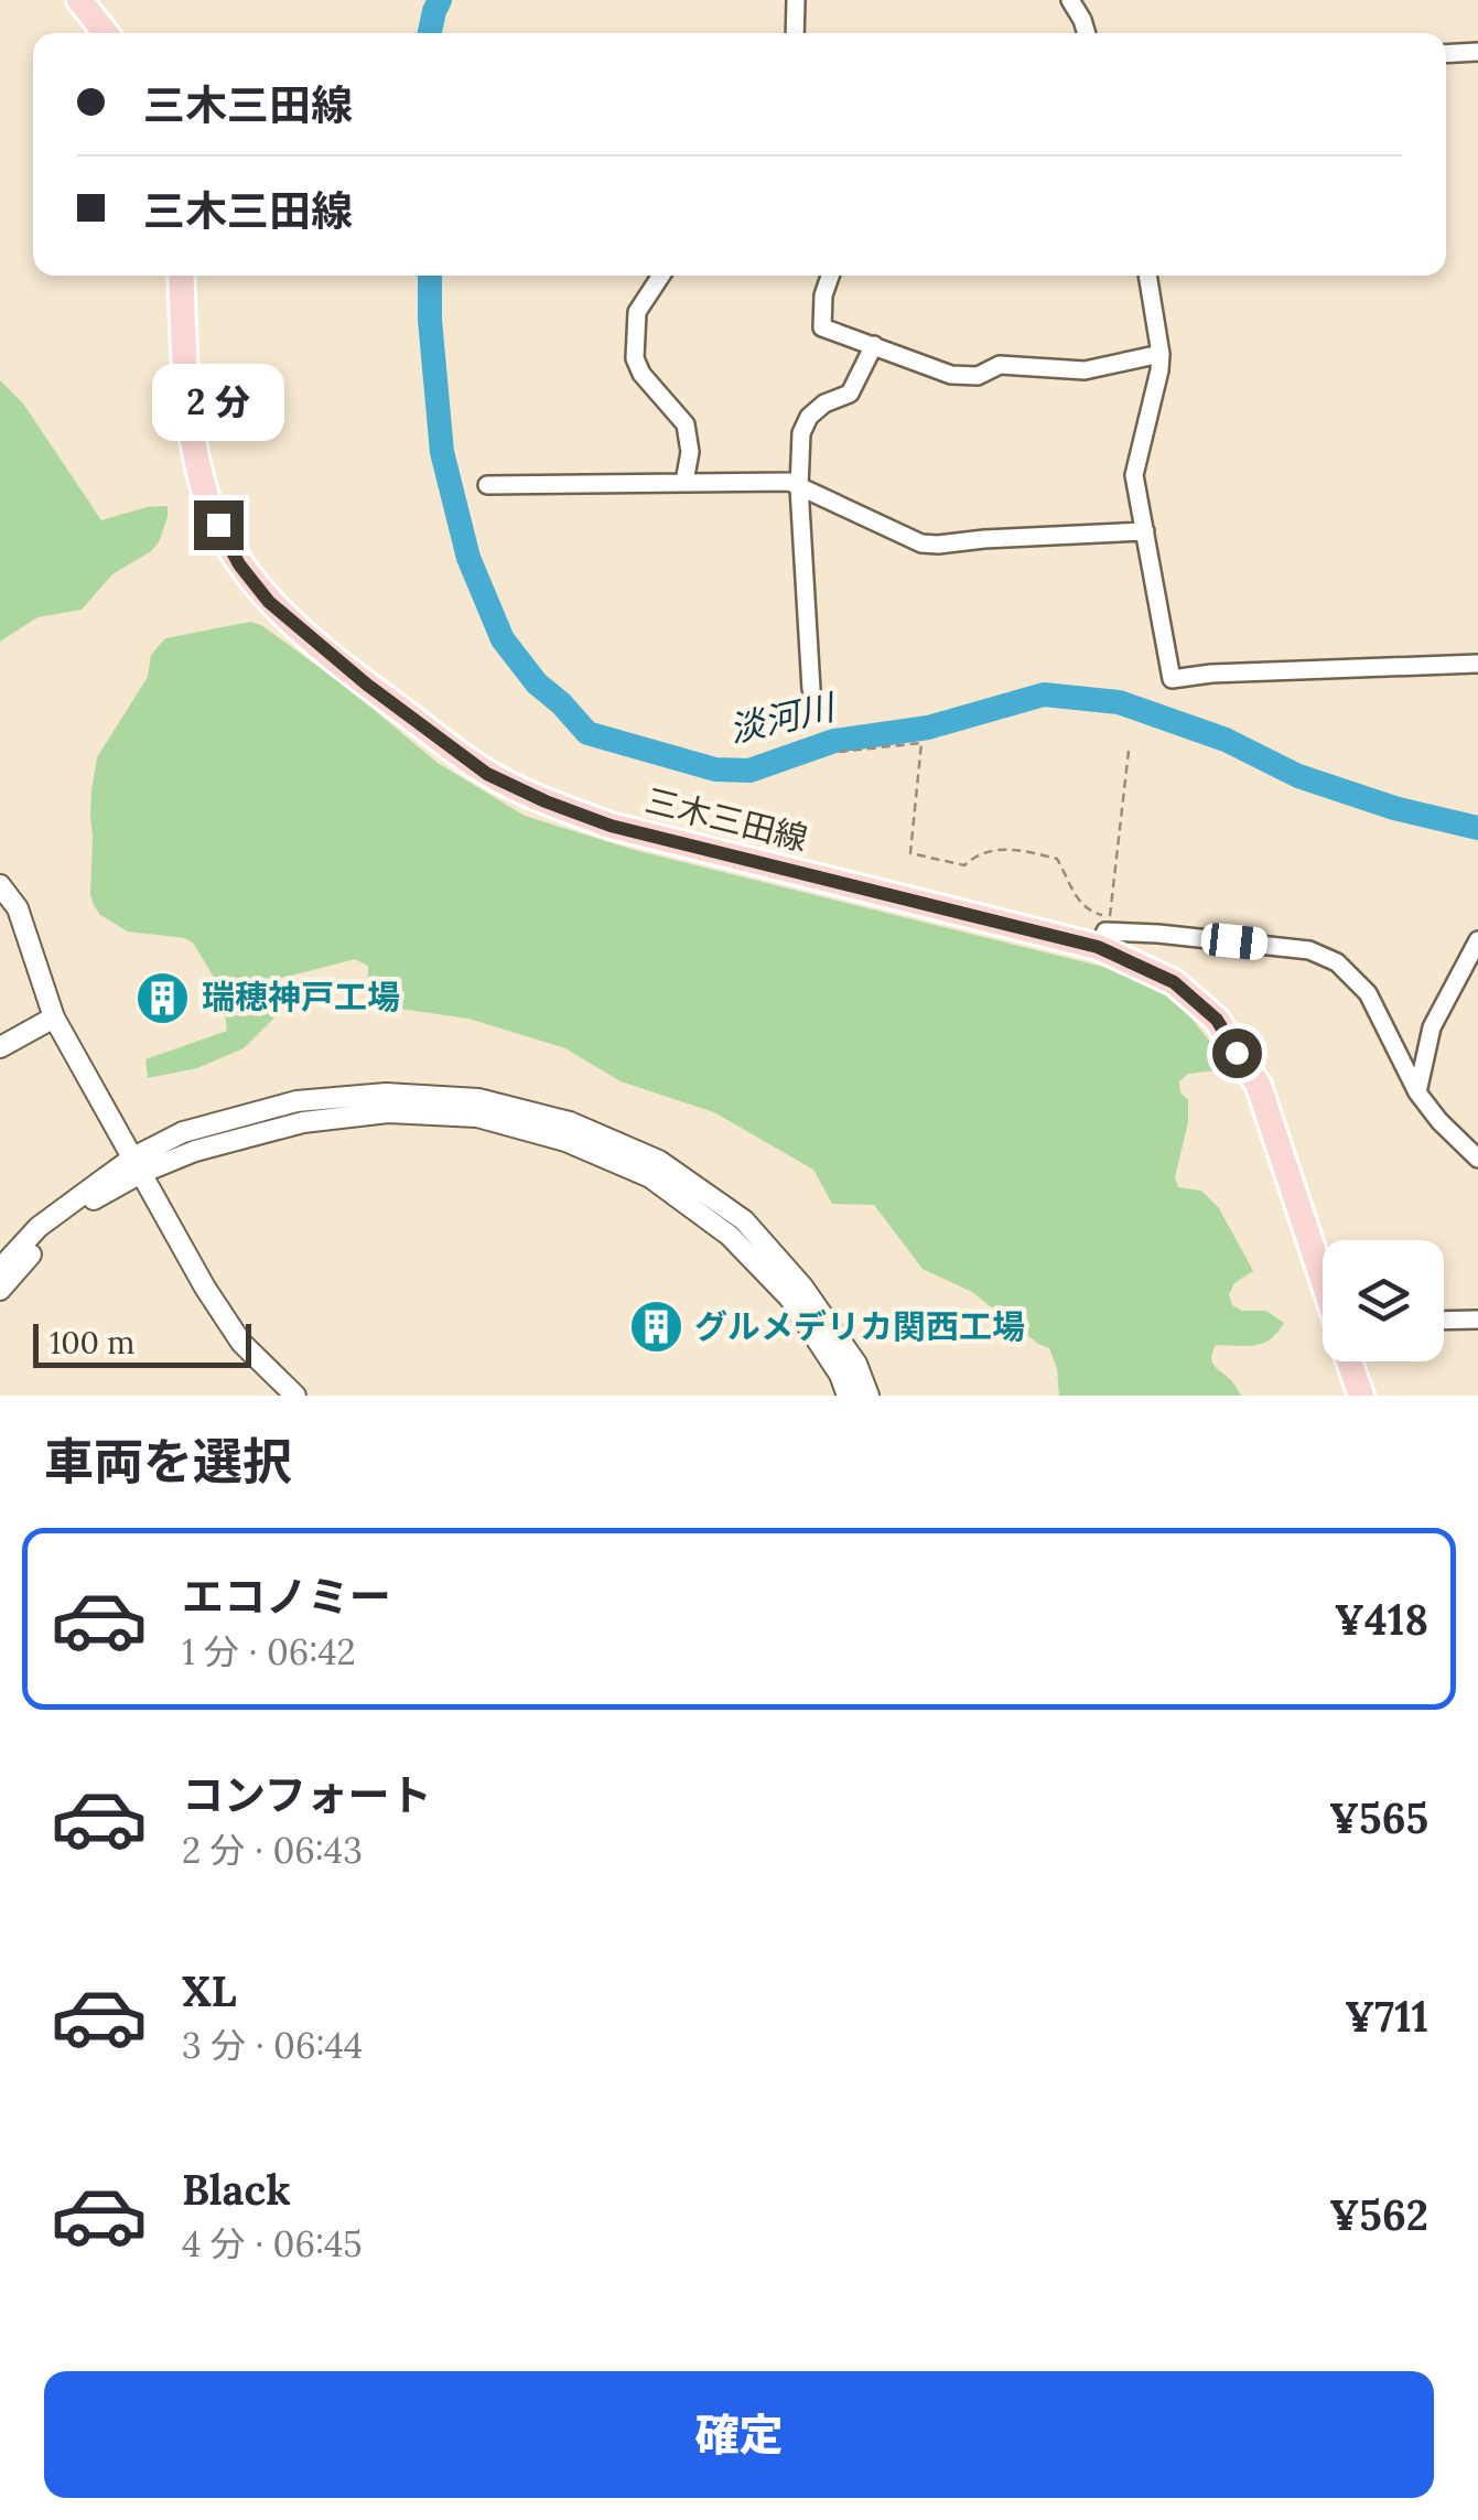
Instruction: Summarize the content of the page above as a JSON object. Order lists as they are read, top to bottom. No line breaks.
{"streets":{"main road":["三木三田線"]},"water":["淡河川"],"places":{"building":["瑞穂神戸工場","グルメデリカ関西工場"]},"scale_bar":"100 m","page":{"banner":["三木三田線","三木三田線"],"bubble":"2 分","scale":"100 m","heading":"車両を選択","list":[{"name":"エコノミー","note":"1 分 · 06:42","value":"¥418"},{"name":"コンフォート","note":"2 分 · 06:43","value":"¥565"},{"name":"XL","note":"3 分 · 06:44","value":"¥711"},{"name":"Black","note":"4 分 · 06:45","value":"¥562"}],"buttons":"確定"}}
